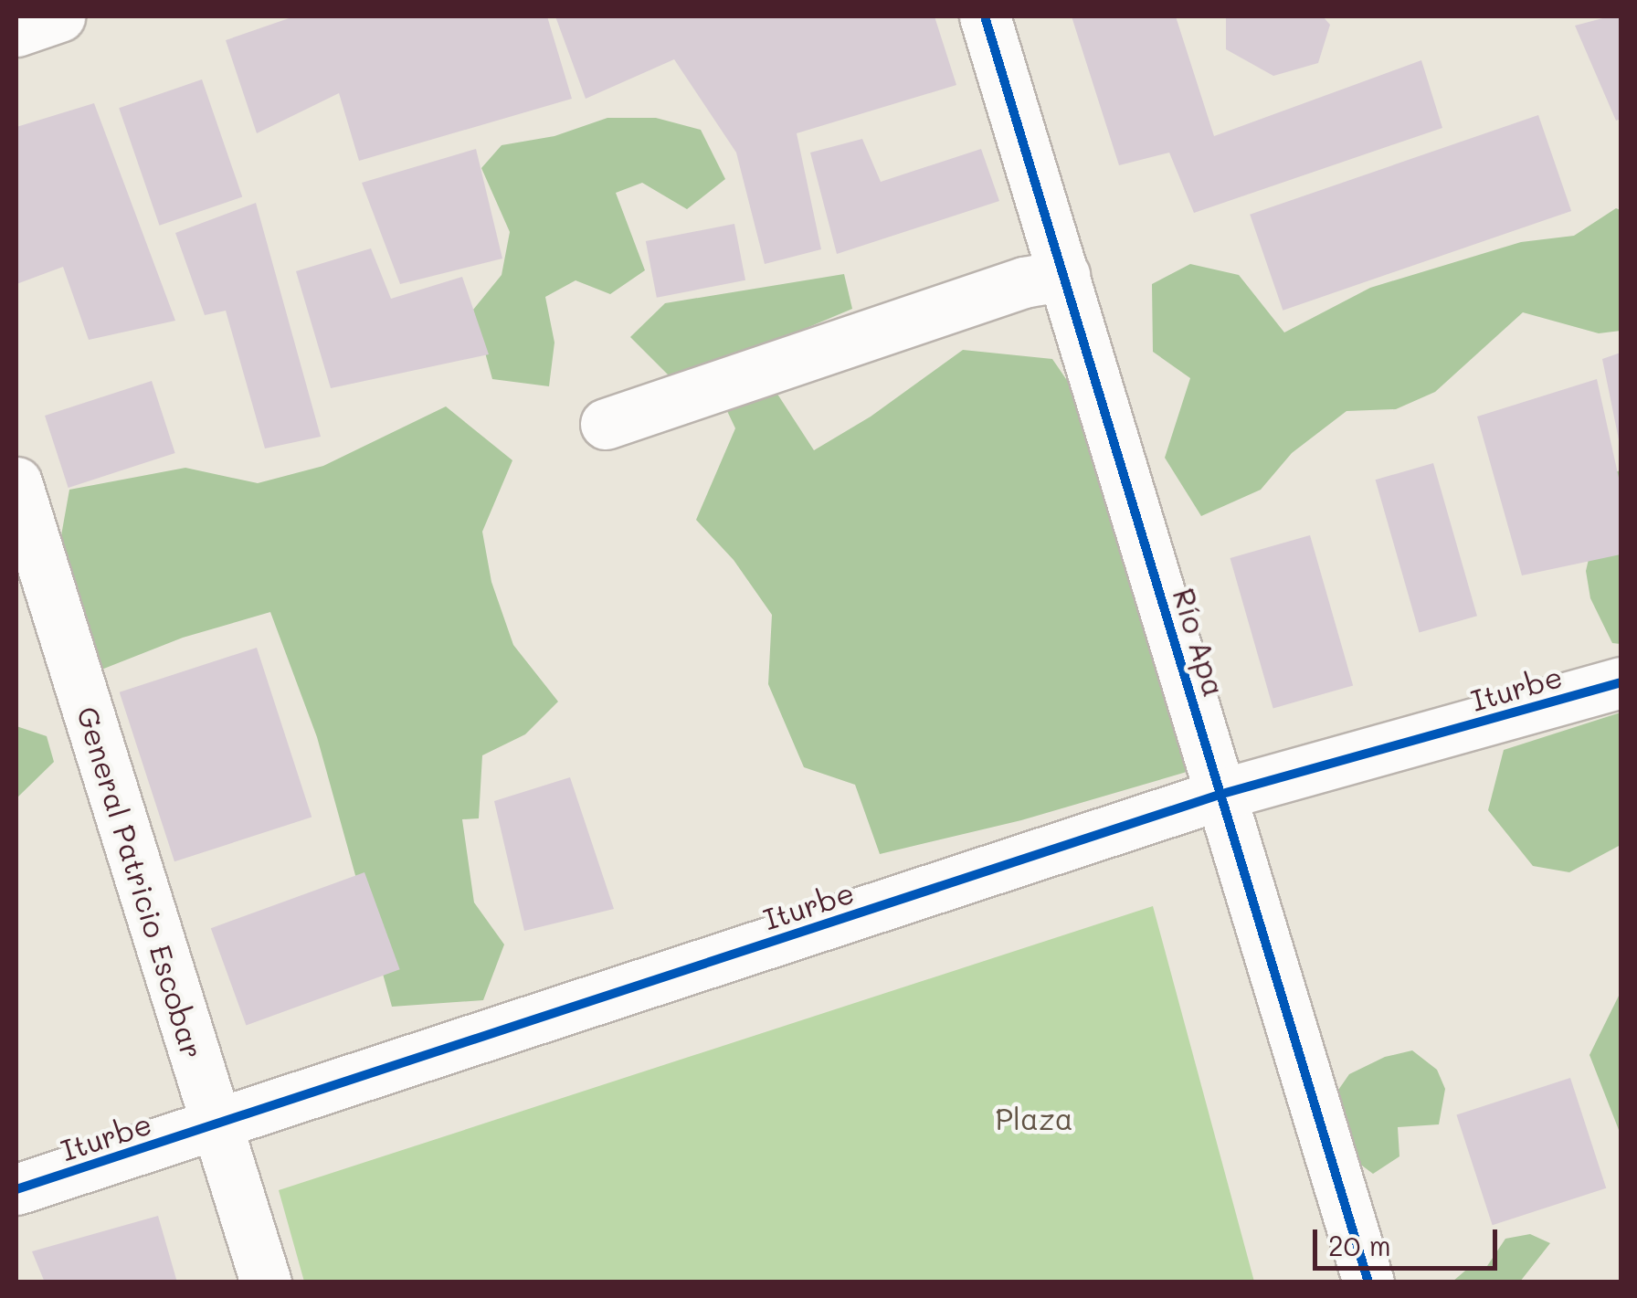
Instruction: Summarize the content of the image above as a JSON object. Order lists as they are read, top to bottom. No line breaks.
{"streets":{"street":["Río Apa","Iturbe","General Patricio Escobar"]},"crossings":[["Río Apa","Iturbe"],["Iturbe","General Patricio Escobar"]],"parks":["Plaza"],"scale_bar":"20 m"}
